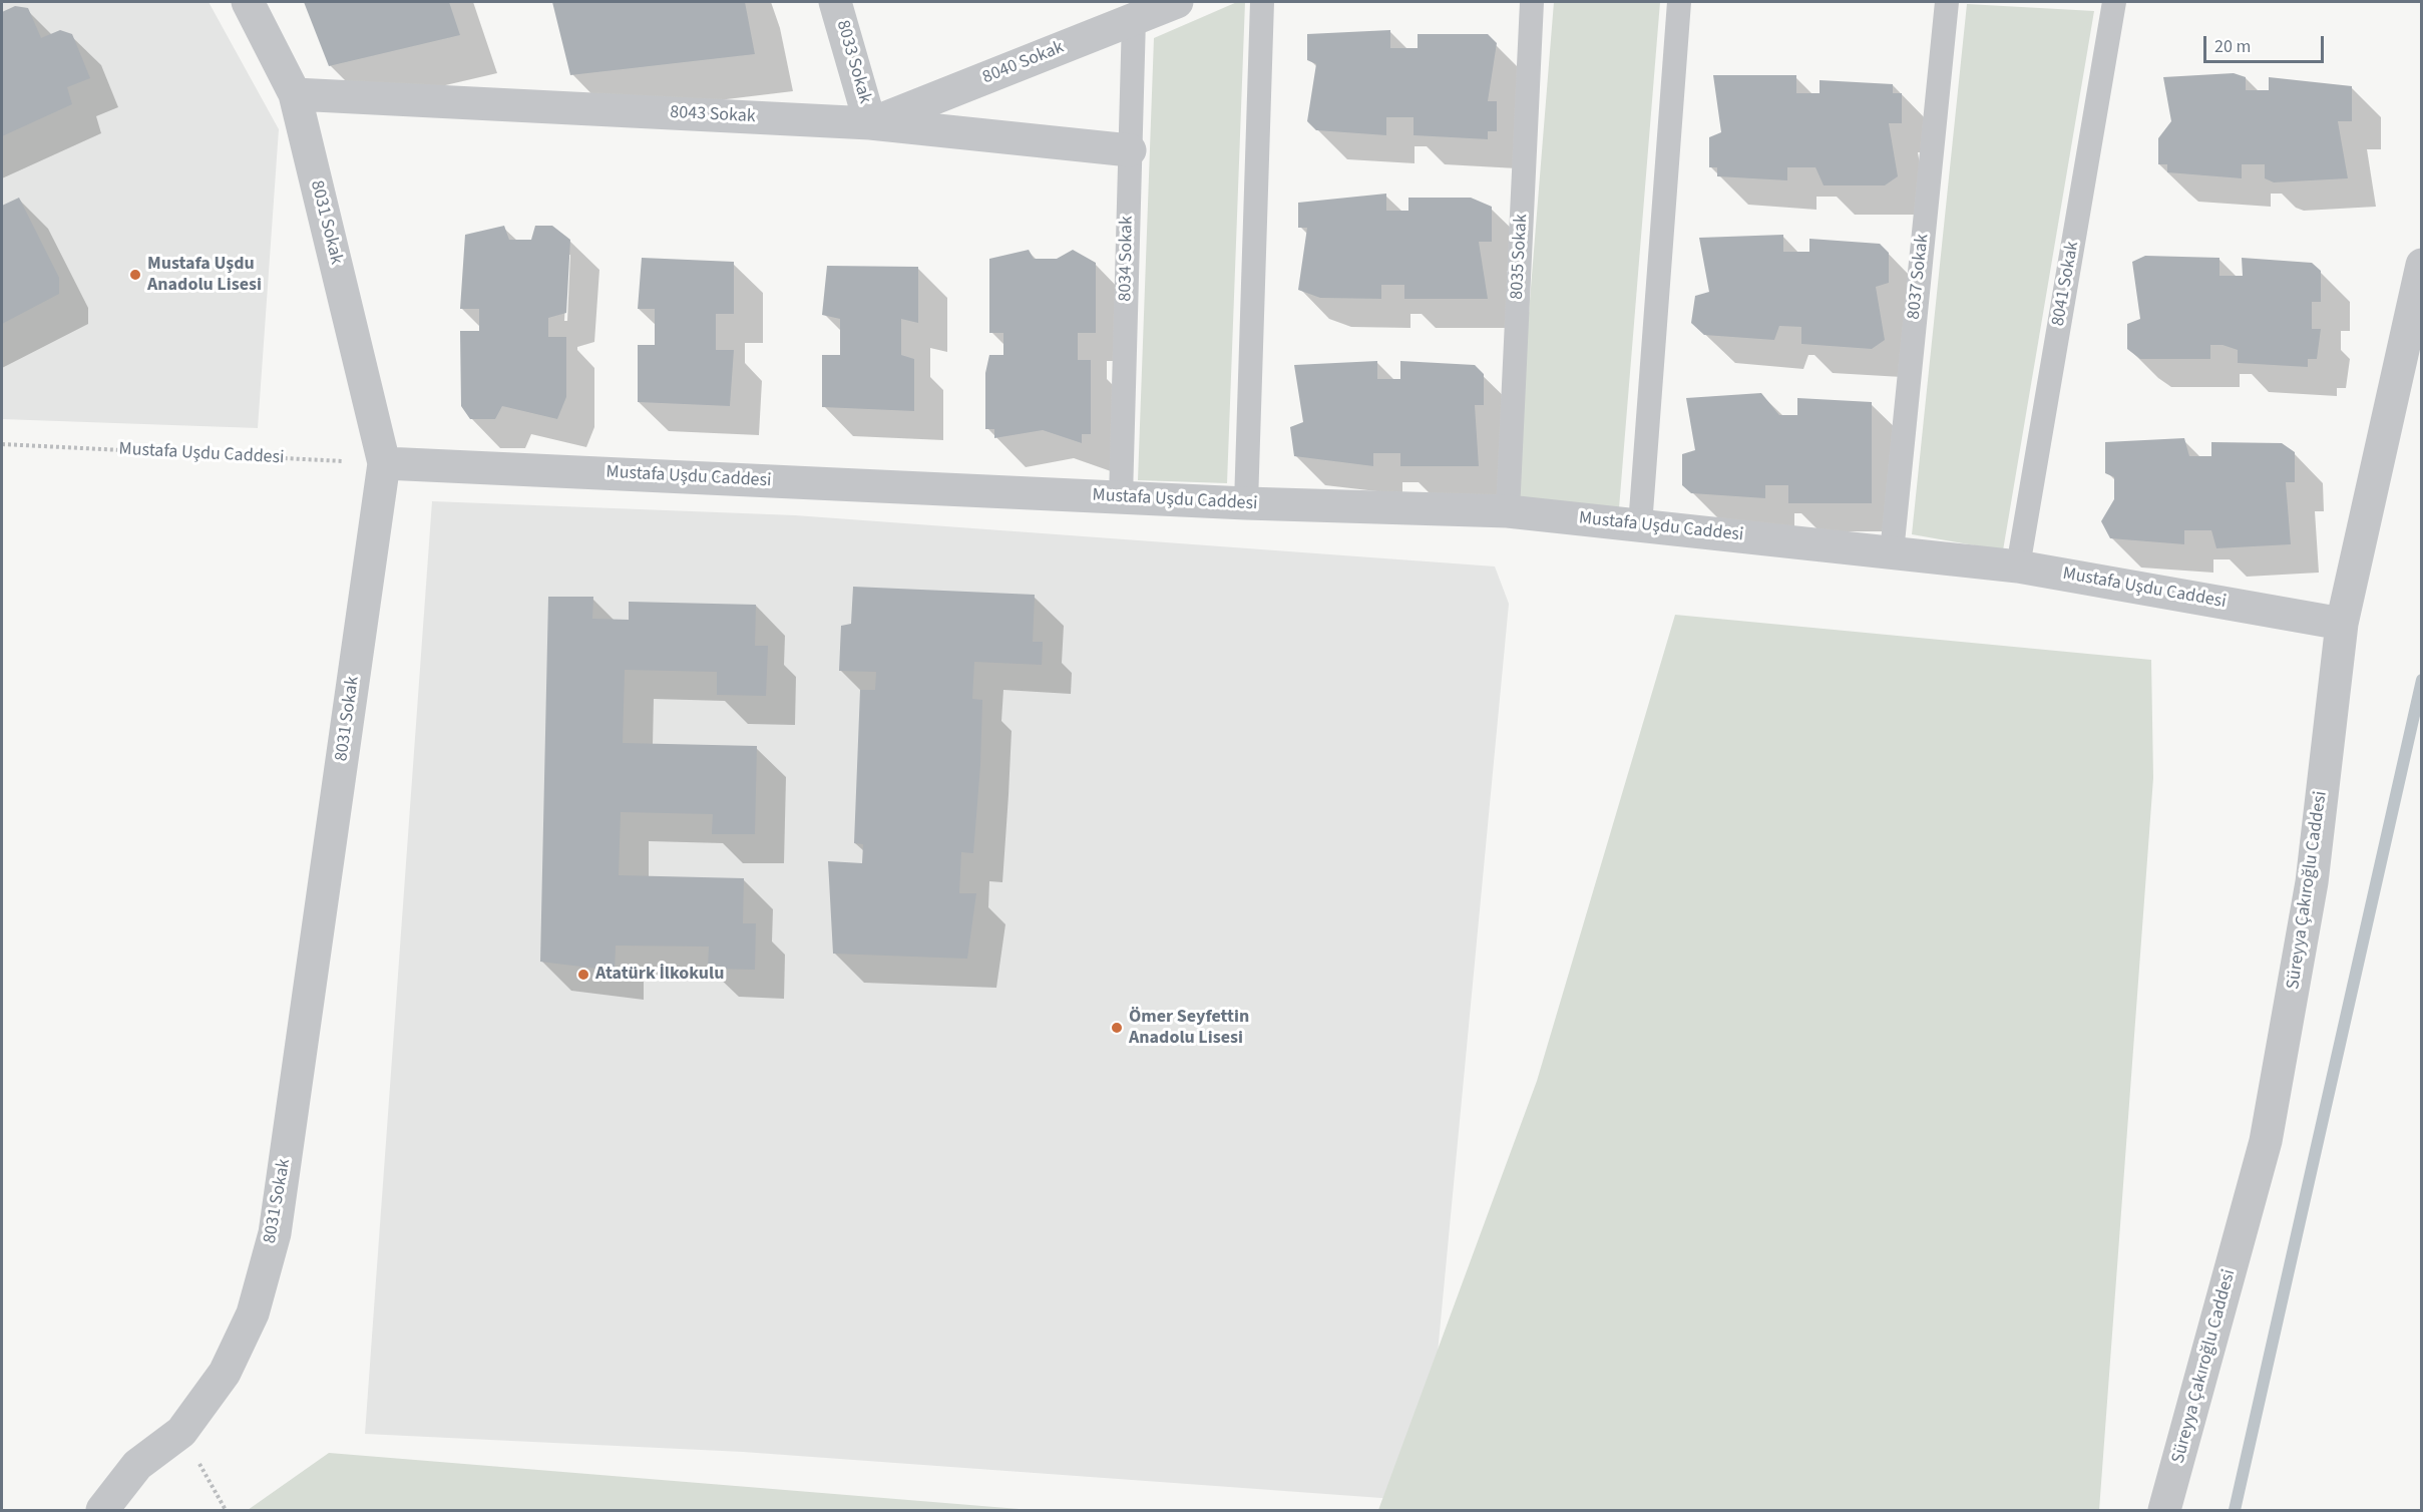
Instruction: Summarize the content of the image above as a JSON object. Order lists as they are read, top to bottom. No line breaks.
{"streets":{"street":["8033 Sokak","8040 Sokak","8043 Sokak","8031 Sokak","Mustafa Uşdu Caddesi","Süreyya Çakıroğlu Caddesi"],"lane":["8035 Sokak","8034 Sokak","8037 Sokak","8041 Sokak"]},"crossings":[["8033 Sokak","8040 Sokak"],["8033 Sokak","8043 Sokak"],["8040 Sokak","8043 Sokak"],["8040 Sokak","8034 Sokak"],["8043 Sokak","8031 Sokak"],["8043 Sokak","8034 Sokak"],["8031 Sokak","Mustafa Uşdu Caddesi"],["8035 Sokak","Mustafa Uşdu Caddesi"],["8034 Sokak","Mustafa Uşdu Caddesi"],["8037 Sokak","Mustafa Uşdu Caddesi"],["8041 Sokak","Mustafa Uşdu Caddesi"],["Mustafa Uşdu Caddesi","Süreyya Çakıroğlu Caddesi"]],"places":["Mustafa Uşdu Anadolu Lisesi","Atatürk İlkokulu","Ömer Seyfettin Anadolu Lisesi"],"scale_bar":"20 m"}
